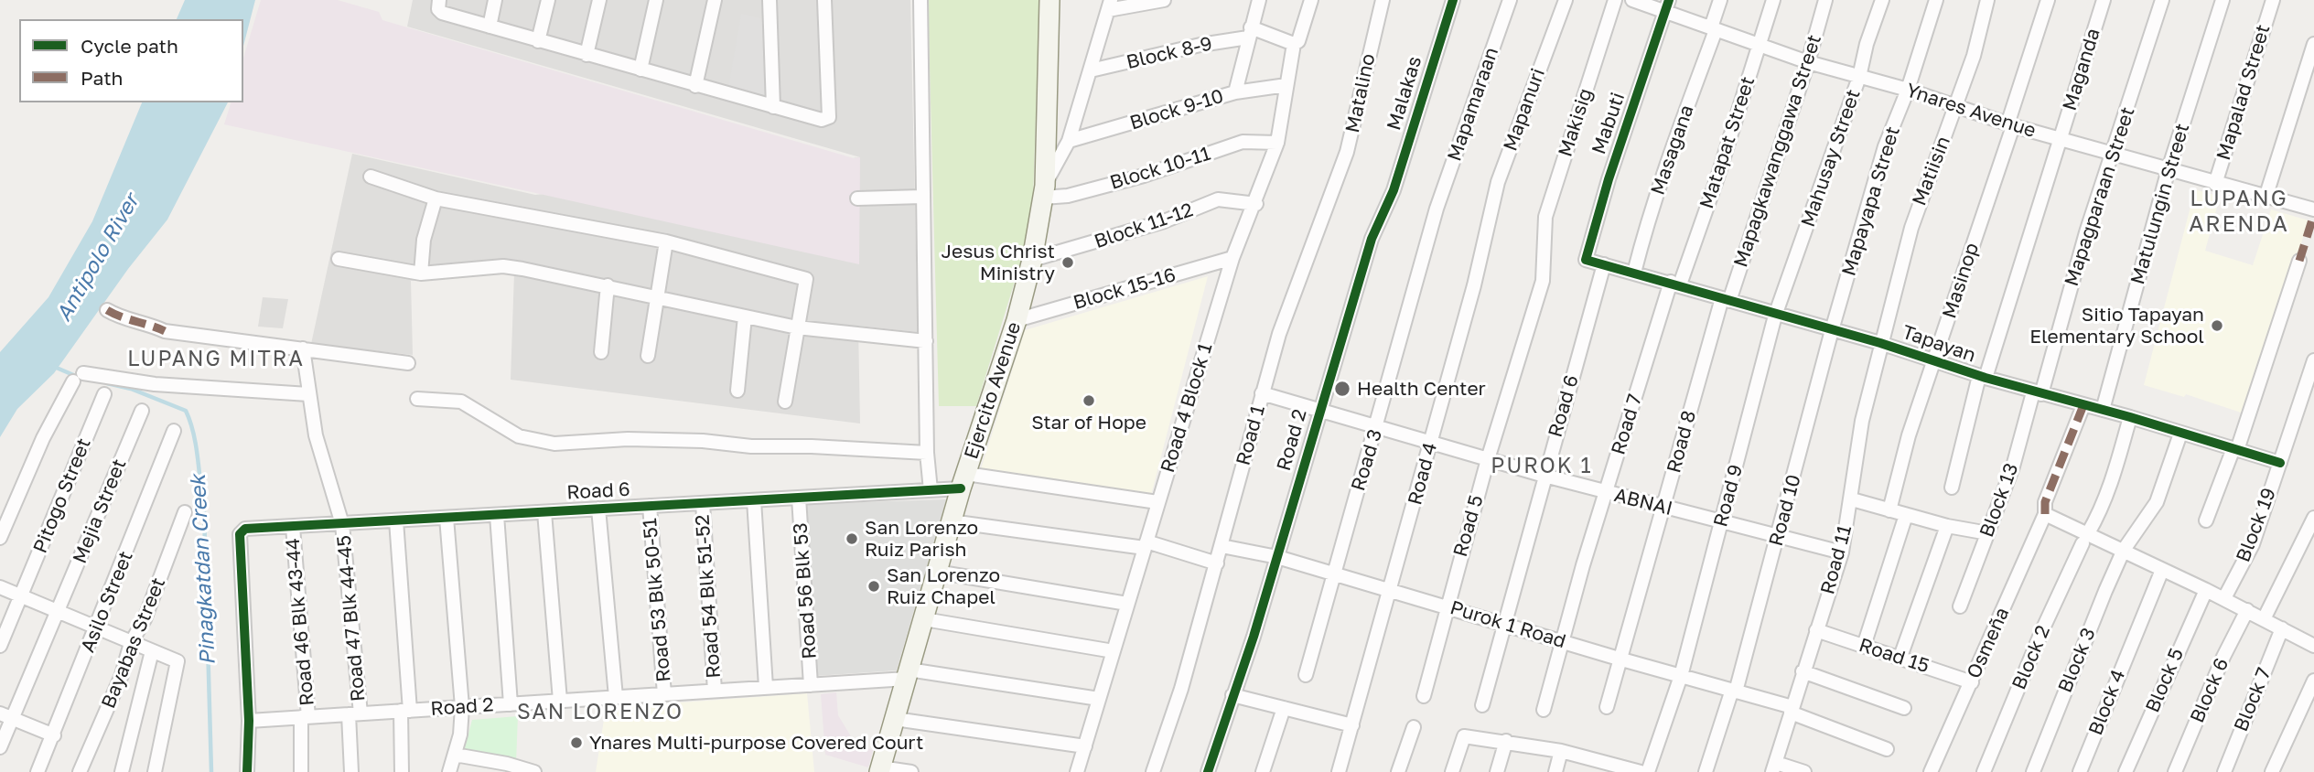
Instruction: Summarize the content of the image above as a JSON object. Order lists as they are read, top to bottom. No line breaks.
{"streets":{"main road":["Ejercito Avenue"],"street":["Block 8-9","Maganda","Mapalad Street","Matalino","Malakas","Mapamaraan","Block 9-10","Mapanuri","Ynares Avenue","Makisig","Mabuti","Matapat Street","Masagana","Mapagkawanggawa Street","Mahusay Street","Block 10-11","Matiisin","Mapagparaan Street","Mapayapa Street","Matulungin Street","Block 11-12","Masinop","Block 15-16","Tapayan","Road 6","Road 4 Block 1","Road 7","Road 1","Road 2","Road 8","Road 3","Road 4","Pitogo Street","Road 9","Block 13","ABNAI","Road 10","Mejia Street","Block 19","Road 5","Road 11","Road 56 Blk 53","Road 54 Blk 51-52","Road 53 Blk 50-51","Asilo Street","Road 47 Blk 44-45","Road 46 Blk 43-44","Purok 1 Road","Bayabas Street","Osmeña","Road 15","Block 2","Block 3","Block 5","Block 6","Block 7","Block 4"]},"crossings":[["Maganda","Ynares Avenue"],["Mapalad Street","Ynares Avenue"],["Matalino","Road 1"],["Malakas","Road 2"],["Mapamaraan","Road 3"],["Block 9-10","Road 4 Block 1"],["Mapanuri","Road 4"],["Ynares Avenue","Mabuti"],["Ynares Avenue","Matapat Street"],["Ynares Avenue","Masagana"],["Ynares Avenue","Mapagkawanggawa Street"],["Ynares Avenue","Mahusay Street"],["Ynares Avenue","Matiisin"],["Ynares Avenue","Mapagparaan Street"],["Ynares Avenue","Mapayapa Street"],["Ynares Avenue","Matulungin Street"],["Ynares Avenue","Masinop"],["Makisig","Road 5"],["Mabuti","Tapayan"],["Matapat Street","Tapayan"],["Matapat Street","Road 7"],["Masagana","Tapayan"],["Mapagkawanggawa Street","Tapayan"],["Mapagkawanggawa Street","Road 8"],["Mahusay Street","Tapayan"],["Mahusay Street","Road 9"],["Block 10-11","Ejercito Avenue"],["Block 10-11","Road 4 Block 1"],["Matiisin","Tapayan"],["Matiisin","Road 11"],["Mapagparaan Street","Tapayan"],["Mapagparaan Street","Block 13"],["Mapayapa Street","Tapayan"],["Mapayapa Street","Road 10"],["Matulungin Street","Tapayan"],["Block 11-12","Ejercito Avenue"],["Block 11-12","Road 4 Block 1"],["Masinop","Tapayan"],["Block 15-16","Ejercito Avenue"],["Block 15-16","Road 4 Block 1"],["Tapayan","Road 6"],["Tapayan","Road 7"],["Tapayan","Road 8"],["Tapayan","Road 9"],["Tapayan","Block 13"],["Tapayan","Road 10"],["Tapayan","Block 19"],["Tapayan","Road 11"],["Tapayan","Osmeña"],["Tapayan","Block 2"],["Tapayan","Block 3"],["Ejercito Avenue","Road 6"],["Ejercito Avenue","Road 2"],["Road 6","Road 4 Block 1"],["Road 6","Road 2"],["Road 6","ABNAI"],["Road 6","Road 56 Blk 53"],["Road 6","Road 54 Blk 51-52"],["Road 6","Road 53 Blk 50-51"],["Road 6","Road 47 Blk 44-45"],["Road 6","Road 46 Blk 43-44"],["Road 6","Purok 1 Road"],["Road 4 Block 1","Road 2"],["Road 7","ABNAI"],["Road 7","Purok 1 Road"],["Road 1","ABNAI"],["Road 1","Purok 1 Road"],["Road 2","ABNAI"],["Road 2","Road 56 Blk 53"],["Road 2","Road 54 Blk 51-52"],["Road 2","Road 53 Blk 50-51"],["Road 2","Road 47 Blk 44-45"],["Road 2","Road 46 Blk 43-44"],["Road 2","Purok 1 Road"],["Road 8","ABNAI"],["Road 8","Purok 1 Road"],["Road 3","ABNAI"],["Road 3","Purok 1 Road"],["Road 4","ABNAI"],["Road 4","Purok 1 Road"],["Road 9","ABNAI"],["Road 9","Purok 1 Road"],["ABNAI","Road 10"],["ABNAI","Road 5"],["ABNAI","Road 11"],["Road 10","Purok 1 Road"],["Road 5","Purok 1 Road"],["Road 11","Purok 1 Road"],["Road 11","Road 15"],["Osmeña","Road 15"]],"districts":["LUPANG ARENDA","LUPANG MITRA","PUROK 1","SAN LORENZO"],"water":["Antipolo River","Pinagkatdan Creek"],"places":["Jesus Christ Ministry","Sitio Tapayan Elementary School","Health Center","Star of Hope","San Lorenzo Ruiz Parish","San Lorenzo Ruiz Chapel","Ynares Multi-purpose Covered Court"],"legend":["Cycle path","Path"]}
